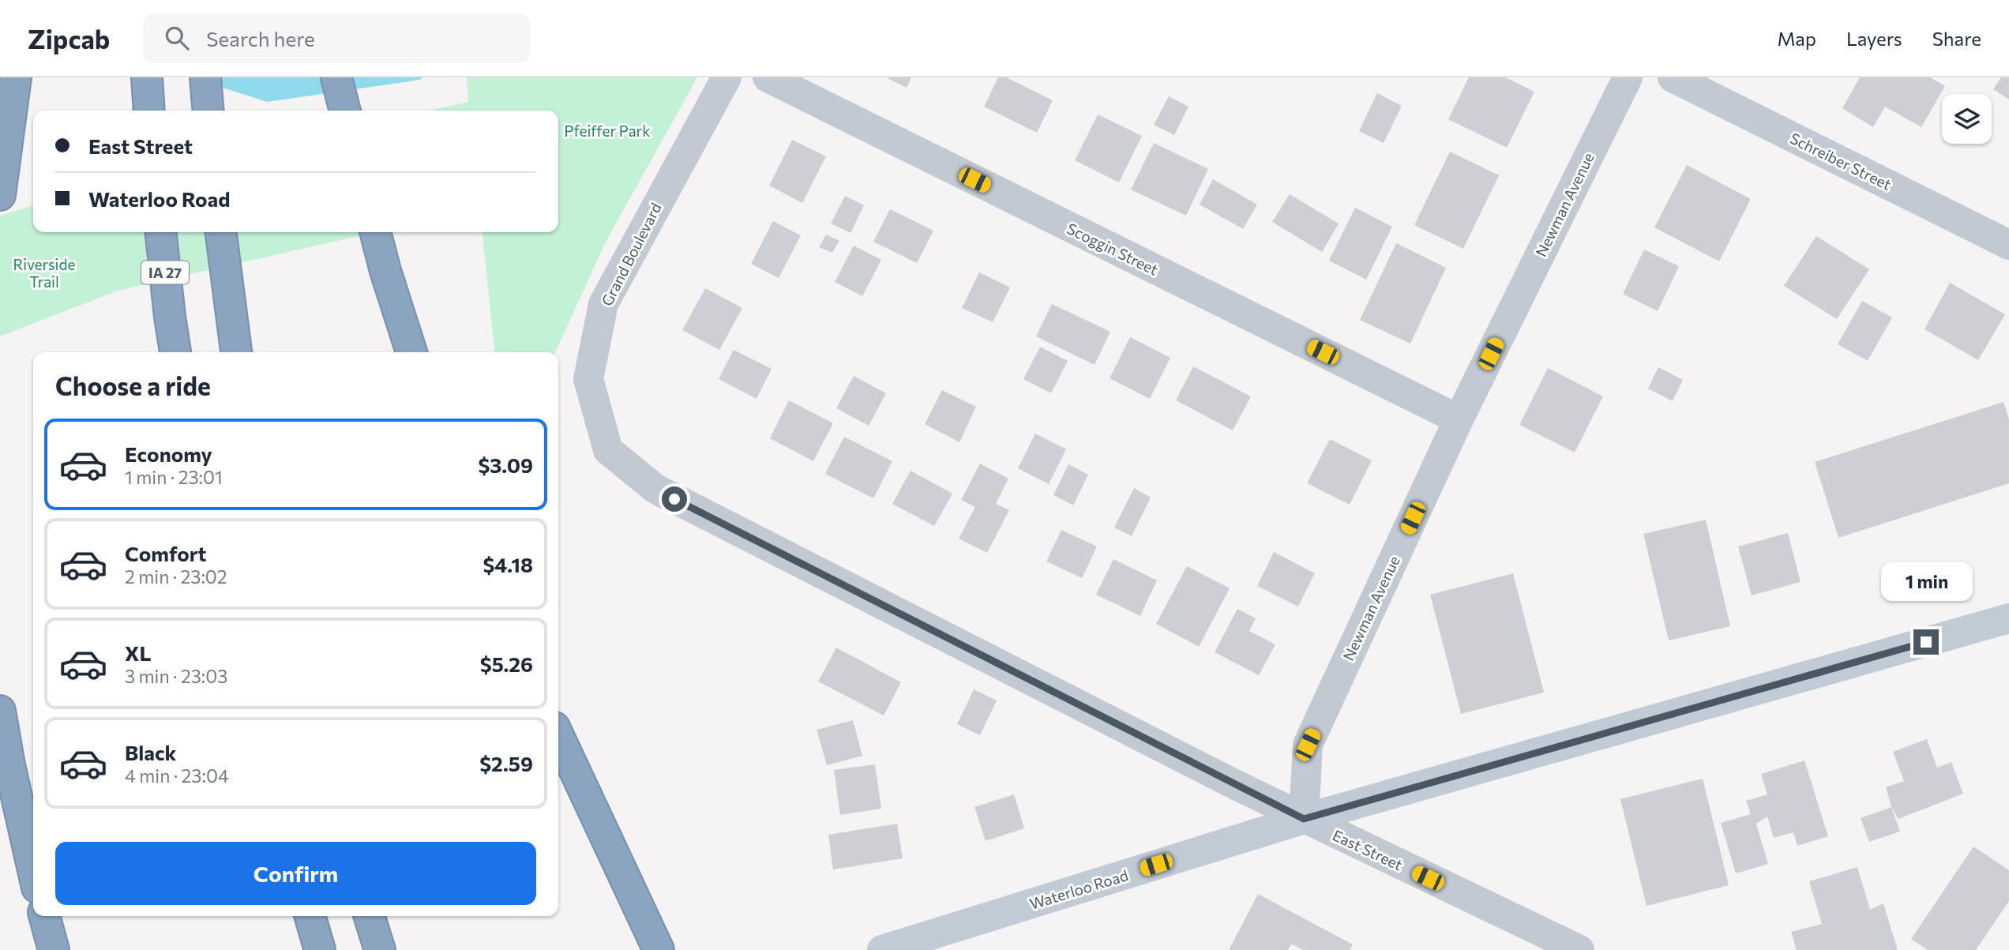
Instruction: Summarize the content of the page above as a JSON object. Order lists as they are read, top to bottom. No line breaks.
{"streets":{"highway":["IA 27"],"main road":["Waterloo Road"],"street":["Schreiber Street","Newman Avenue","Scoggin Street","Grand Boulevard","East Street"]},"crossings":[["Newman Avenue","Scoggin Street"],["Newman Avenue","East Street"],["Newman Avenue","Waterloo Road"],["Grand Boulevard","East Street"],["East Street","Waterloo Road"]],"parks":["Pfeiffer Park","Riverside Trail"],"page":{"header":"Zipcab","search":"Search here","nav":["Map","Layers","Share"],"banner":["East Street","Waterloo Road"],"heading":"Choose a ride","list":[{"name":"Economy","note":"1 min · 23:01","value":"$3.09"},{"name":"Comfort","note":"2 min · 23:02","value":"$4.18"},{"name":"XL","note":"3 min · 23:03","value":"$5.26"},{"name":"Black","note":"4 min · 23:04","value":"$2.59"}],"bubble":"1 min","buttons":"Confirm"}}
